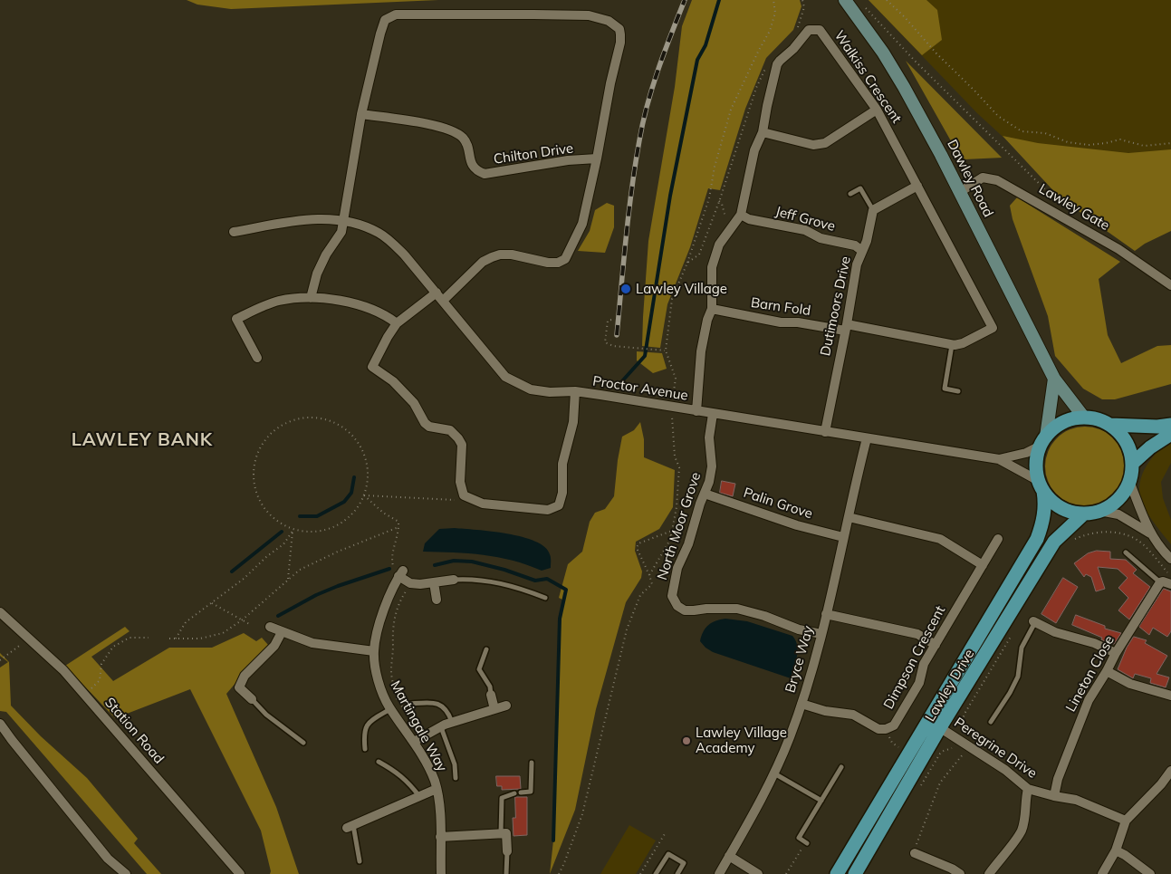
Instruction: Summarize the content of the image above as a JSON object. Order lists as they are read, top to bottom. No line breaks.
{"streets":{"main road":["Lawley Drive"],"street":["Walkiss Crescent","Chilton Drive","Dawley Road","Lawley Gate","Jeff Grove","Dutimoors Drive","Barn Fold","Proctor Avenue","Palin Grove","North Moor Grove","Dimpson Crescent","Bryce Way","Lineton Close","Martingale Way","Station Road","Peregrine Drive"]},"crossings":[["Walkiss Crescent","Jeff Grove"],["Walkiss Crescent","Dutimoors Drive"],["Walkiss Crescent","Barn Fold"],["Walkiss Crescent","Proctor Avenue"],["Dawley Road","Lawley Gate"],["Dawley Road","Proctor Avenue"],["Dawley Road","Lawley Drive"],["Jeff Grove","Dutimoors Drive"],["Dutimoors Drive","Barn Fold"],["Dutimoors Drive","Proctor Avenue"],["Proctor Avenue","North Moor Grove"],["Proctor Avenue","Bryce Way"],["Proctor Avenue","Lawley Drive"],["Palin Grove","North Moor Grove"],["Palin Grove","Bryce Way"],["North Moor Grove","Bryce Way"],["Dimpson Crescent","Bryce Way"],["Lineton Close","Peregrine Drive"],["Lawley Drive","Peregrine Drive"]],"districts":["LAWLEY BANK"],"places":["Lawley Village","Lawley Village Academy"]}
